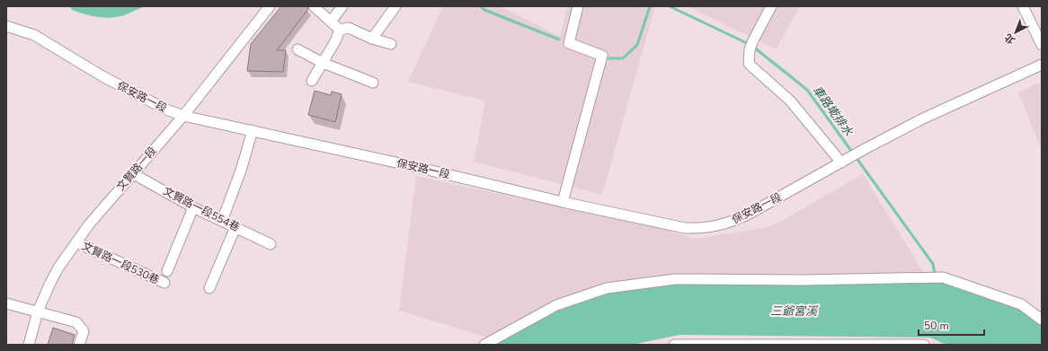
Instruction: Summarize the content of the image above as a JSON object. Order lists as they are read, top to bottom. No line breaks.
{"streets":{"street":["保安路一段","文賢路一段","文賢路一段554巷","文賢路一段530巷"]},"crossings":[["保安路一段","文賢路一段"],["文賢路一段","文賢路一段554巷"],["文賢路一段","文賢路一段530巷"]],"water":["車路墘排水","三爺宮溪"],"scale_bar":"50 m","north":"bottom left"}
